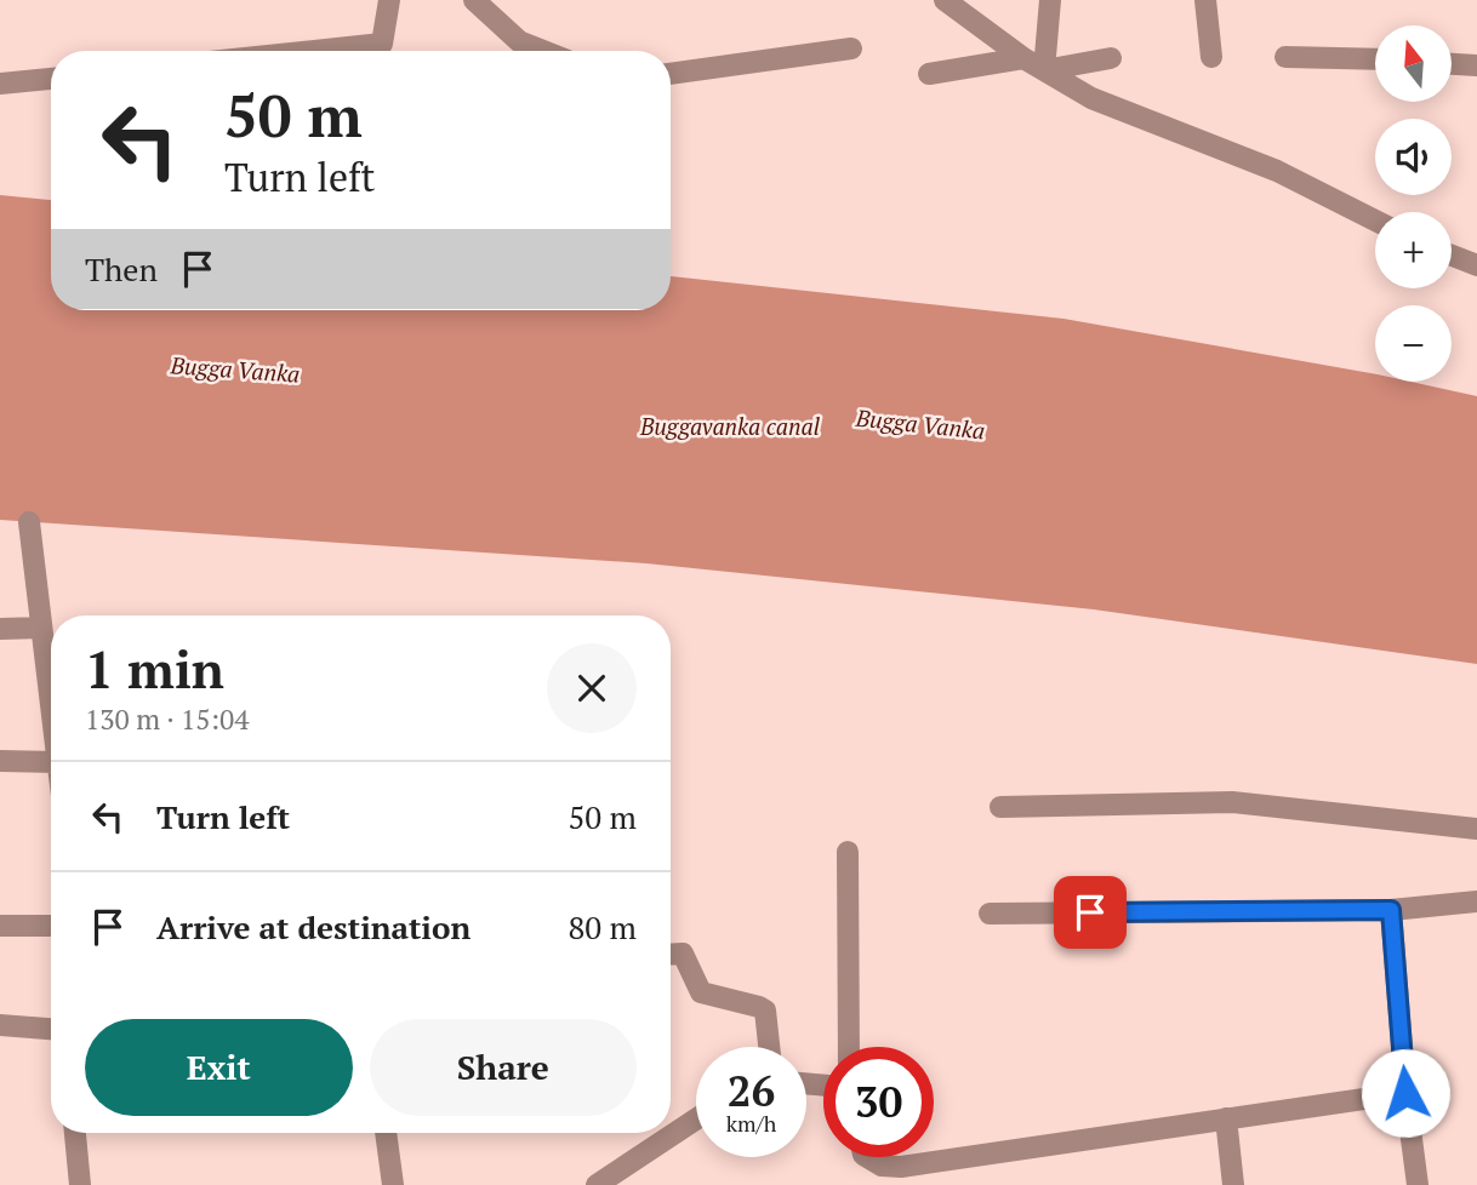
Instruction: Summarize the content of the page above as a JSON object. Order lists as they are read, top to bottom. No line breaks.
{"water":["Bugga Vanka","Buggavanka canal"],"north":"top","page":{"map_buttons":["+","−"],"turn":["50 m","Turn left"],"then":"Then","heading":["1 min","130 m · 15:04"],"list":[{"name":"Turn left","value":"50 m"},{"name":"Arrive at destination","value":"80 m"}],"buttons":["Exit","Share"],"speed":"26 km/h","limit":"30"}}
